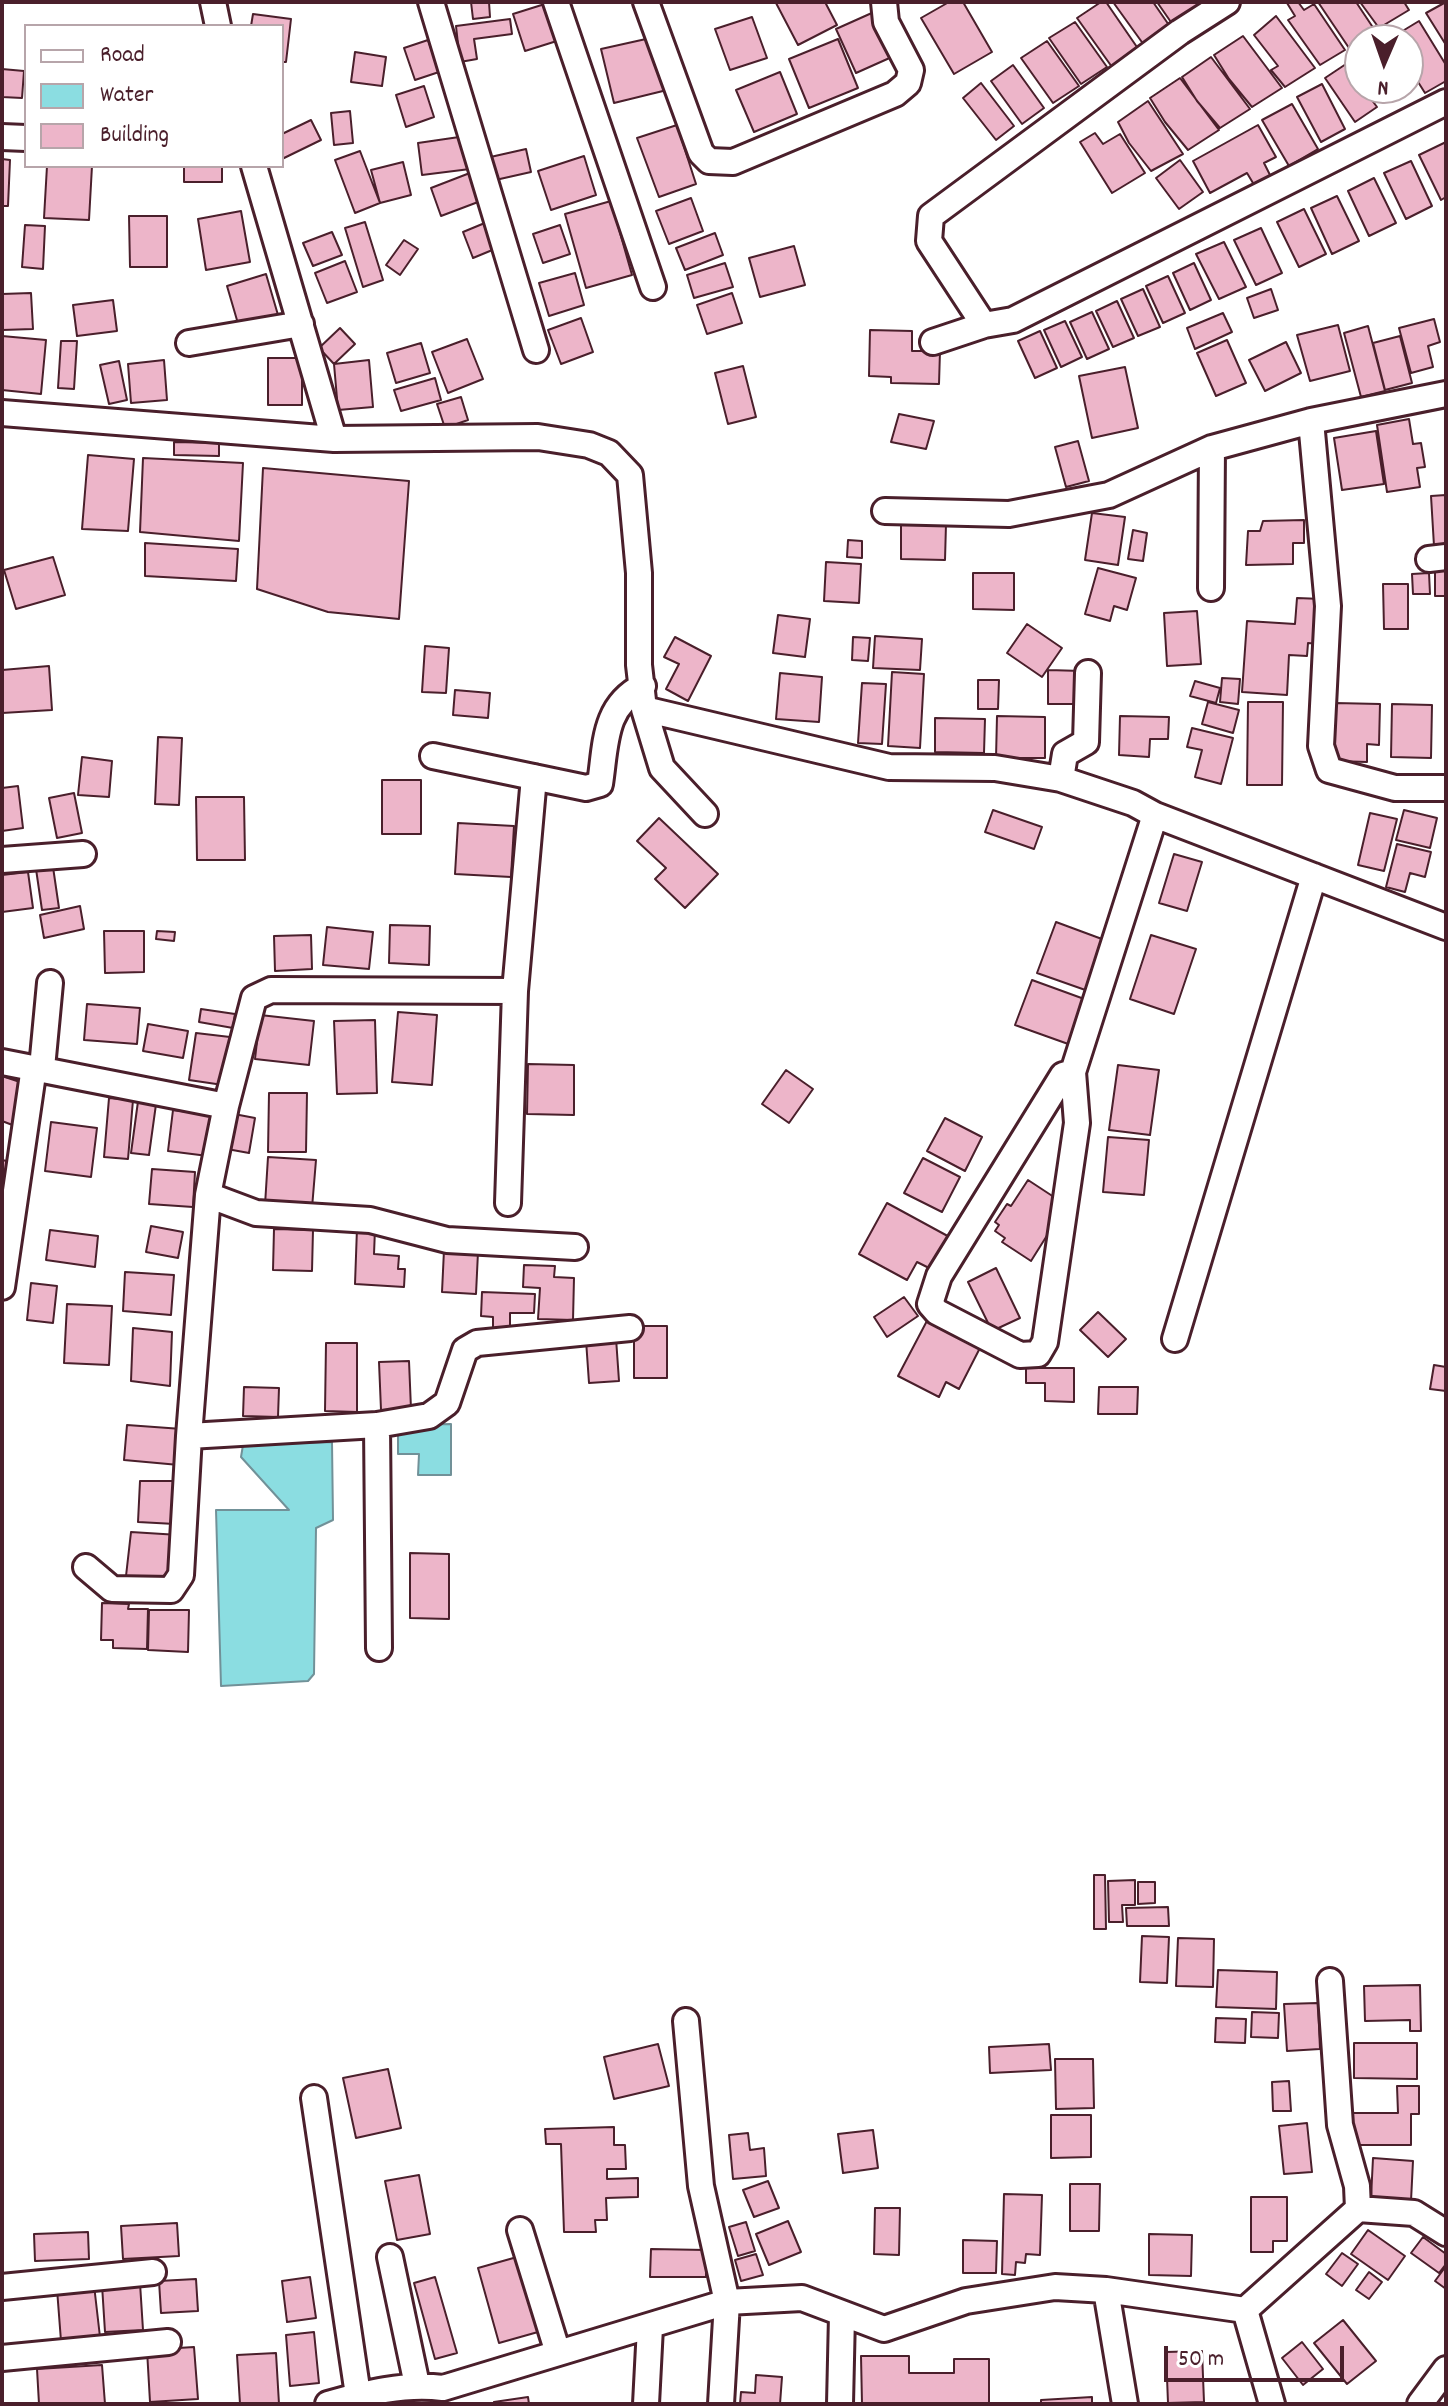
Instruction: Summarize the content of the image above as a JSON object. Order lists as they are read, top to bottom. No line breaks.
{"legend":["Road","Water","Building"],"scale_bar":"50 m","north":"bottom"}
